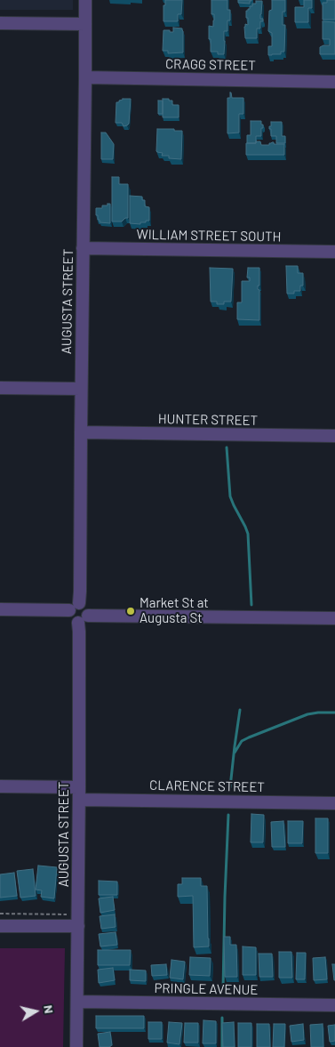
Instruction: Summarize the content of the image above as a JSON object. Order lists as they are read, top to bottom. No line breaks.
{"streets":{"street":["CRAGG STREET","WILLIAM STREET SOUTH","AUGUSTA STREET","HUNTER STREET","CLARENCE STREET","PRINGLE AVENUE"]},"crossings":[["CRAGG STREET","AUGUSTA STREET"],["WILLIAM STREET SOUTH","AUGUSTA STREET"],["AUGUSTA STREET","HUNTER STREET"],["AUGUSTA STREET","CLARENCE STREET"],["AUGUSTA STREET","PRINGLE AVENUE"]],"places":["Market St at Augusta St"],"north":"right"}
